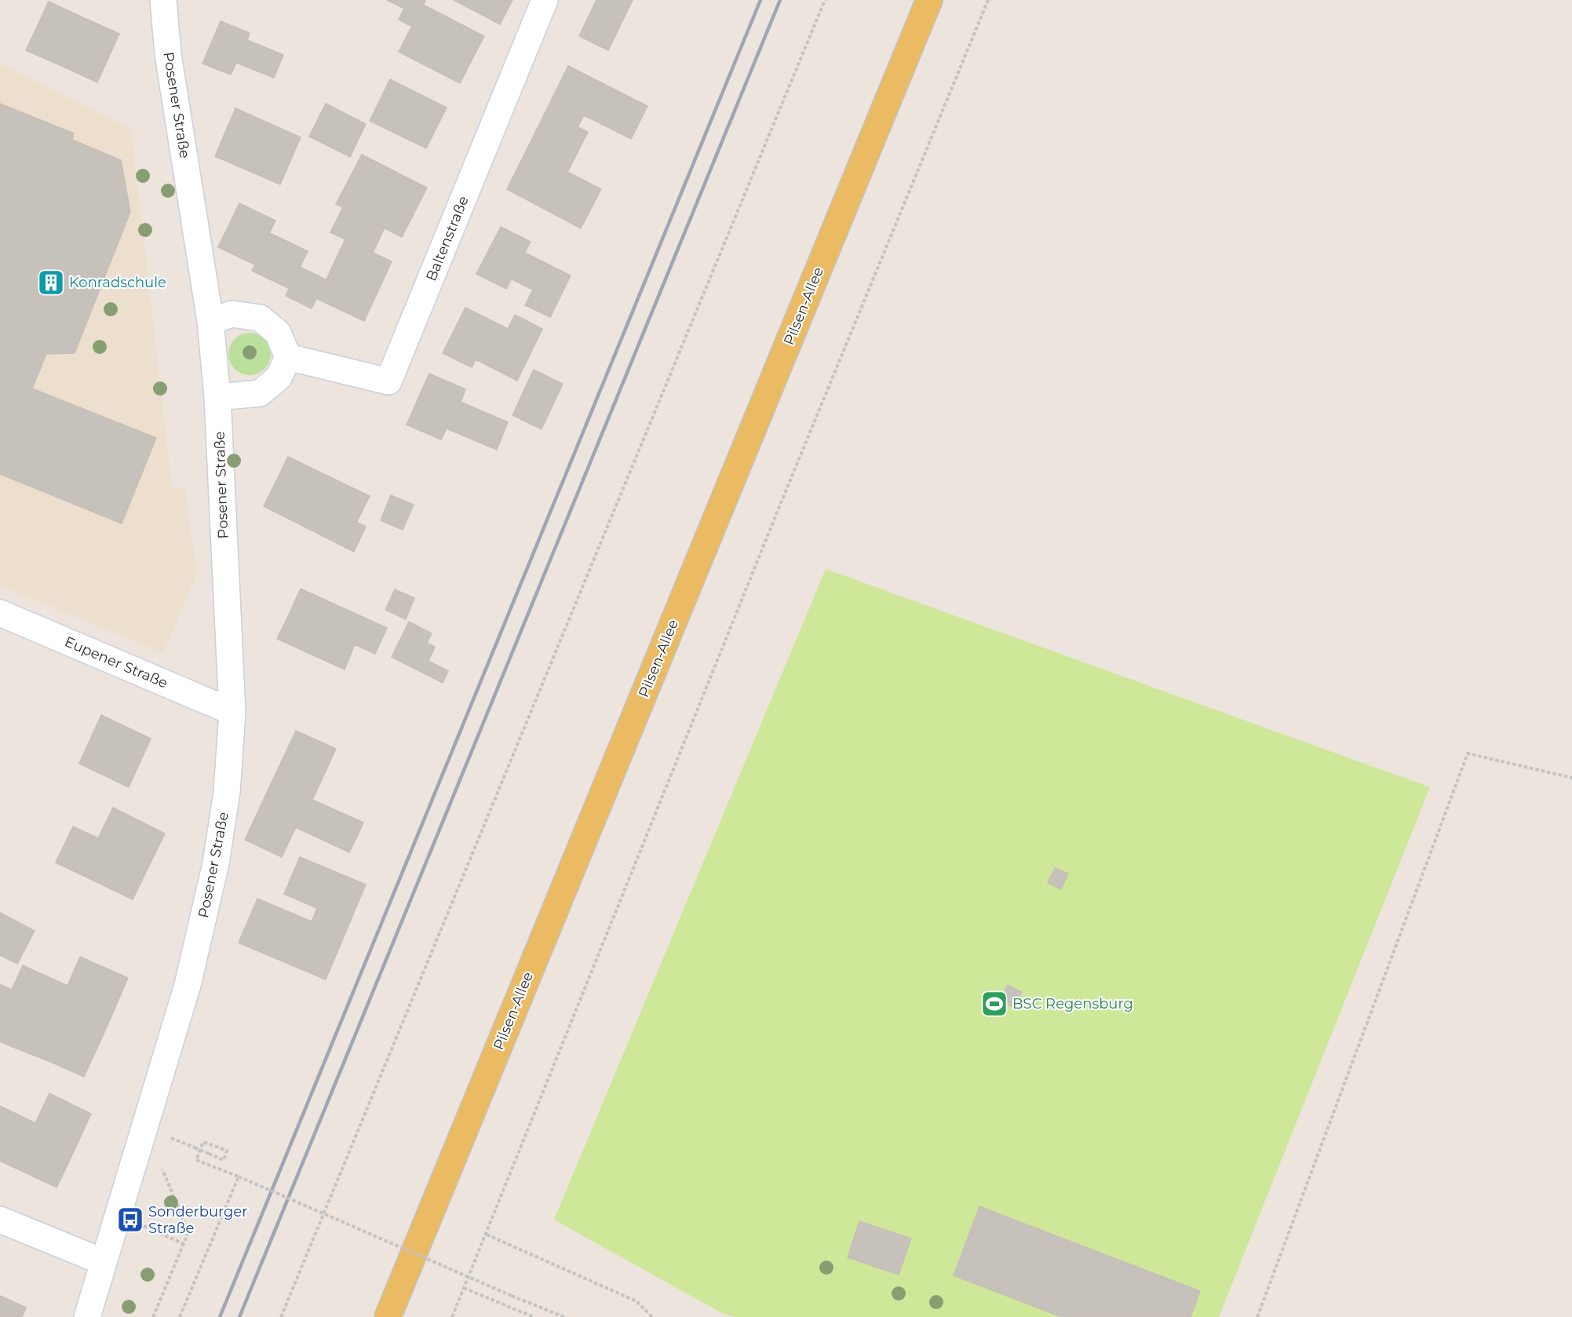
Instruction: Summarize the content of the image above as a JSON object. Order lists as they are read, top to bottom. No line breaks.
{"streets":{"main road":["Pilsen-Allee"],"street":["Posener Straße","Baltenstraße","Eupener Straße"]},"crossings":[["Posener Straße","Baltenstraße"],["Posener Straße","Eupener Straße"]],"places":{"building":["Konradschule"],"sports":["BSC Regensburg"],"bus stop":["Sonderburger Straße"]}}
